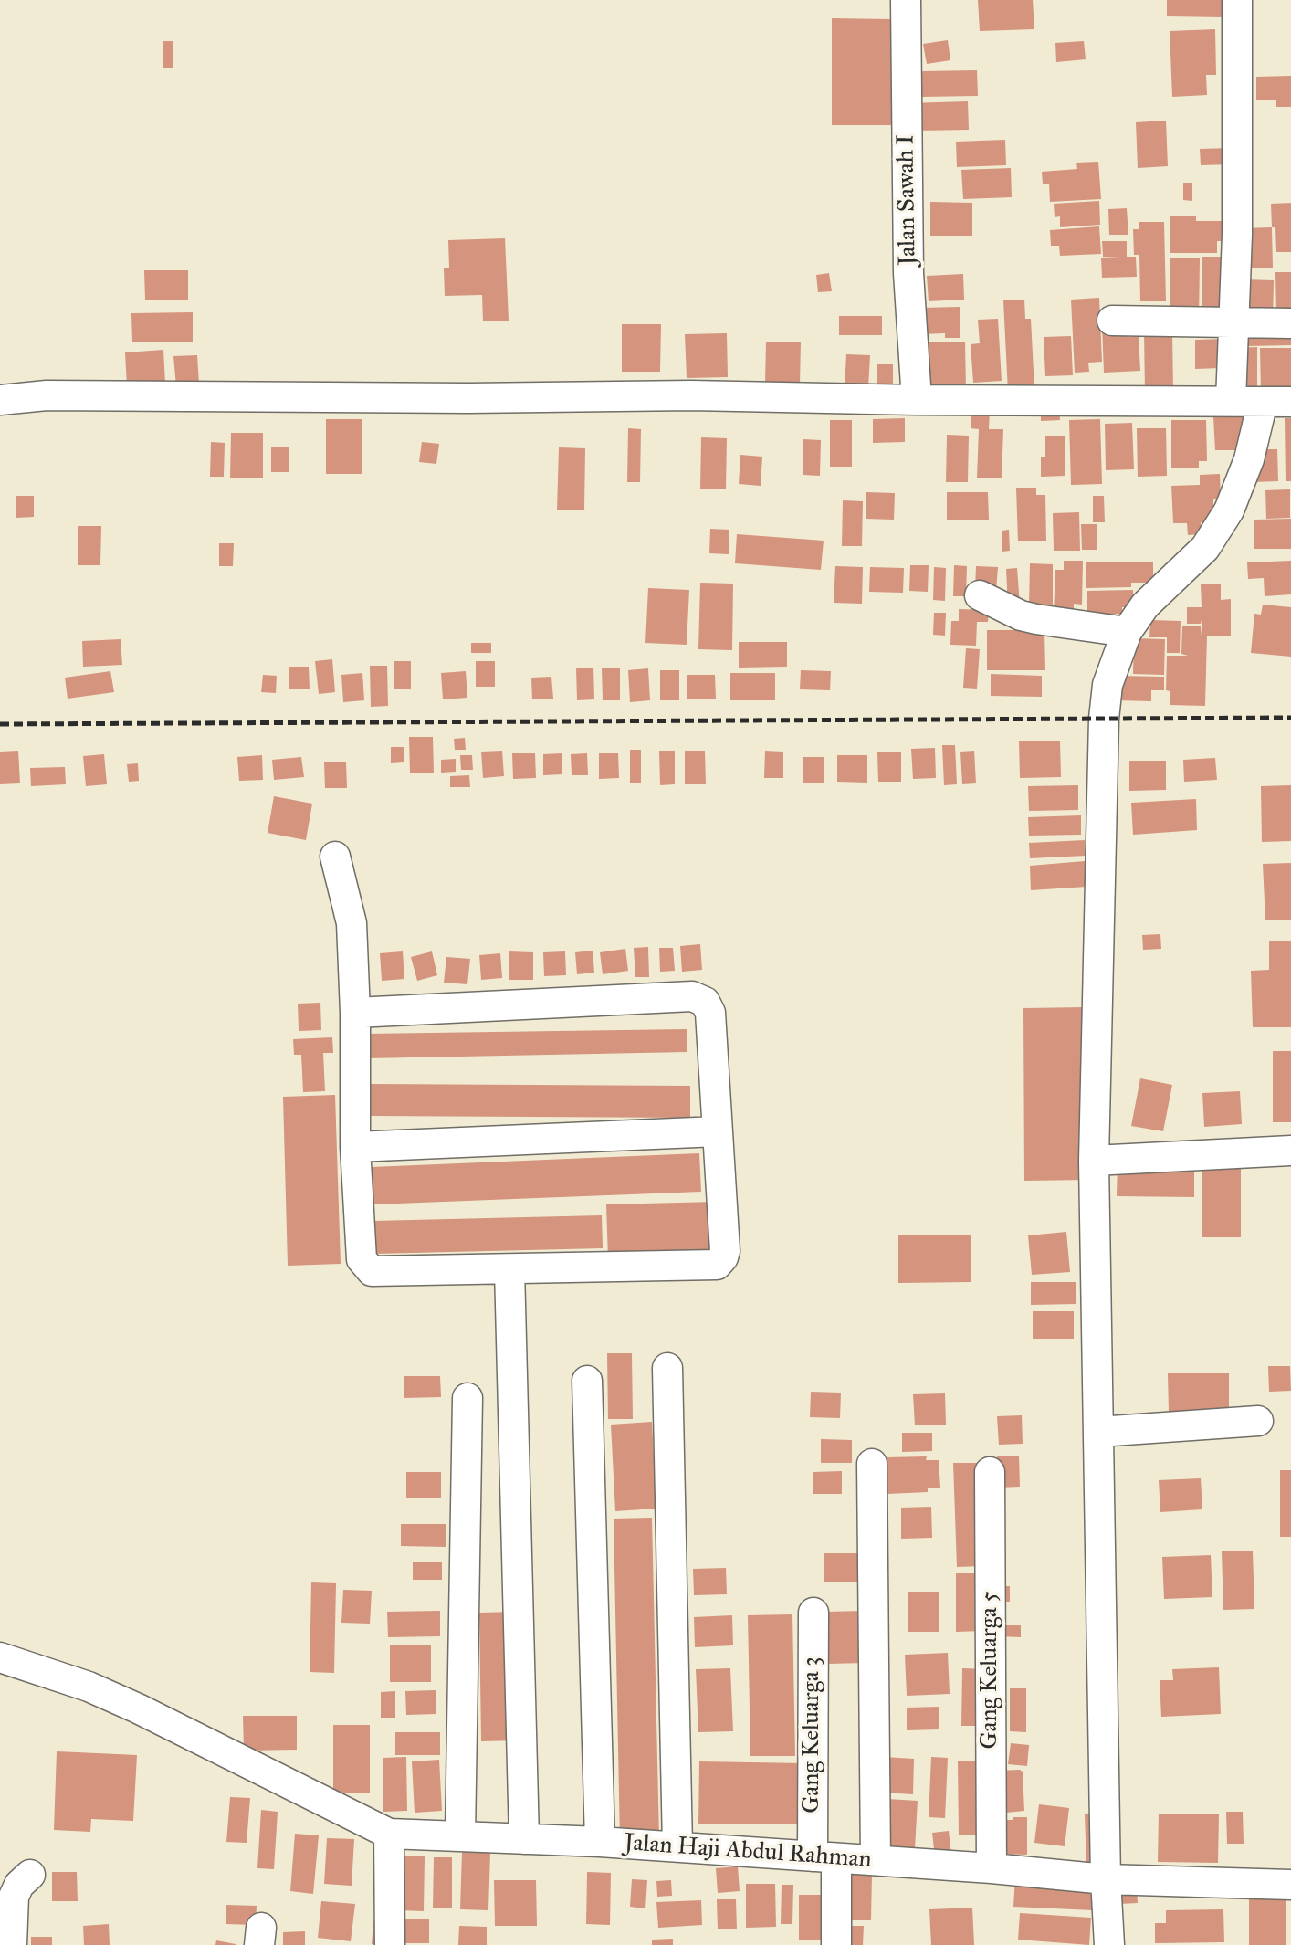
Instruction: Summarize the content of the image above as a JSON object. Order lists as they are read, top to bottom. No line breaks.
{"streets":{"street":["Jalan Sawah I","Gang Keluarga 5","Gang Keluarga 3","Jalan Haji Abdul Rahman"]},"crossings":[["Gang Keluarga 5","Jalan Haji Abdul Rahman"],["Gang Keluarga 3","Jalan Haji Abdul Rahman"]]}
